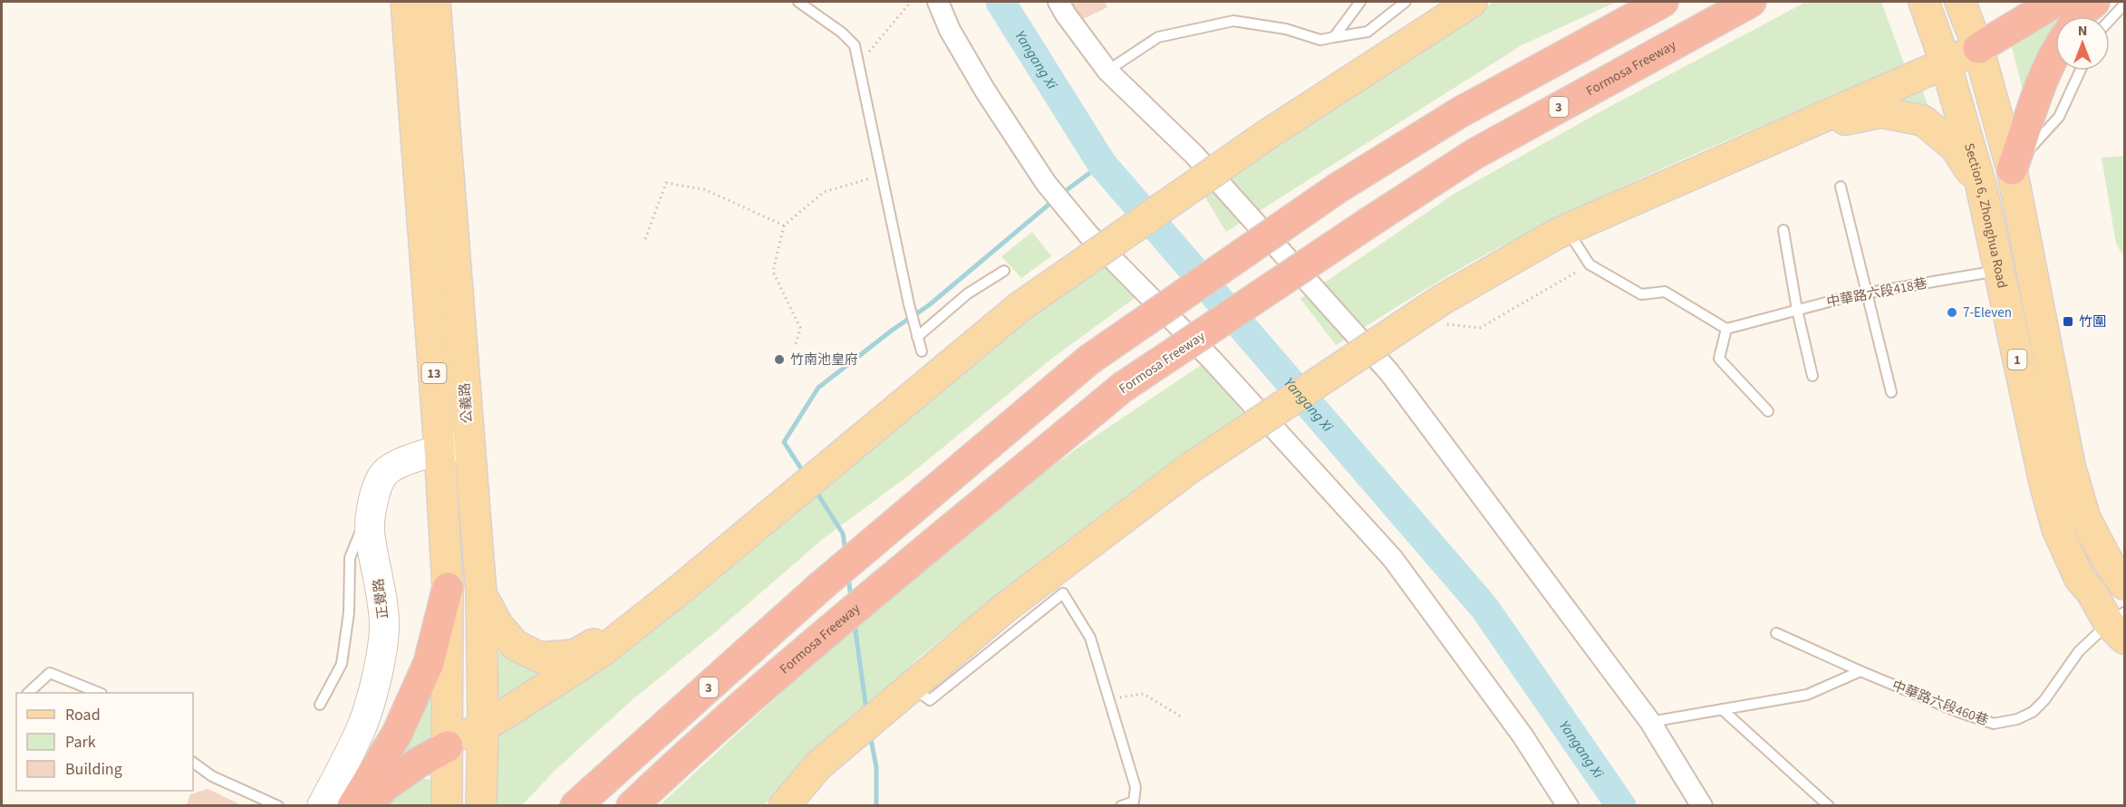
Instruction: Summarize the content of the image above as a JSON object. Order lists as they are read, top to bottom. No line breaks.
{"streets":{"highway":["Formosa Freeway","3"],"main road":["Section 6, Zhonghua Road","1","13","公義路"],"street":["正覺路"],"lane":["中華路六段418巷","中華路六段460巷"]},"crossings":[["Section 6, Zhonghua Road","中華路六段418巷"],["Section 6, Zhonghua Road","中華路六段460巷"],["公義路","正覺路"]],"water":["Yangang Xi"],"places":{"other":["7-Eleven","竹南池皇府"],"transit":["竹圍"]},"legend":["Road","Park","Building"],"north":"top"}
